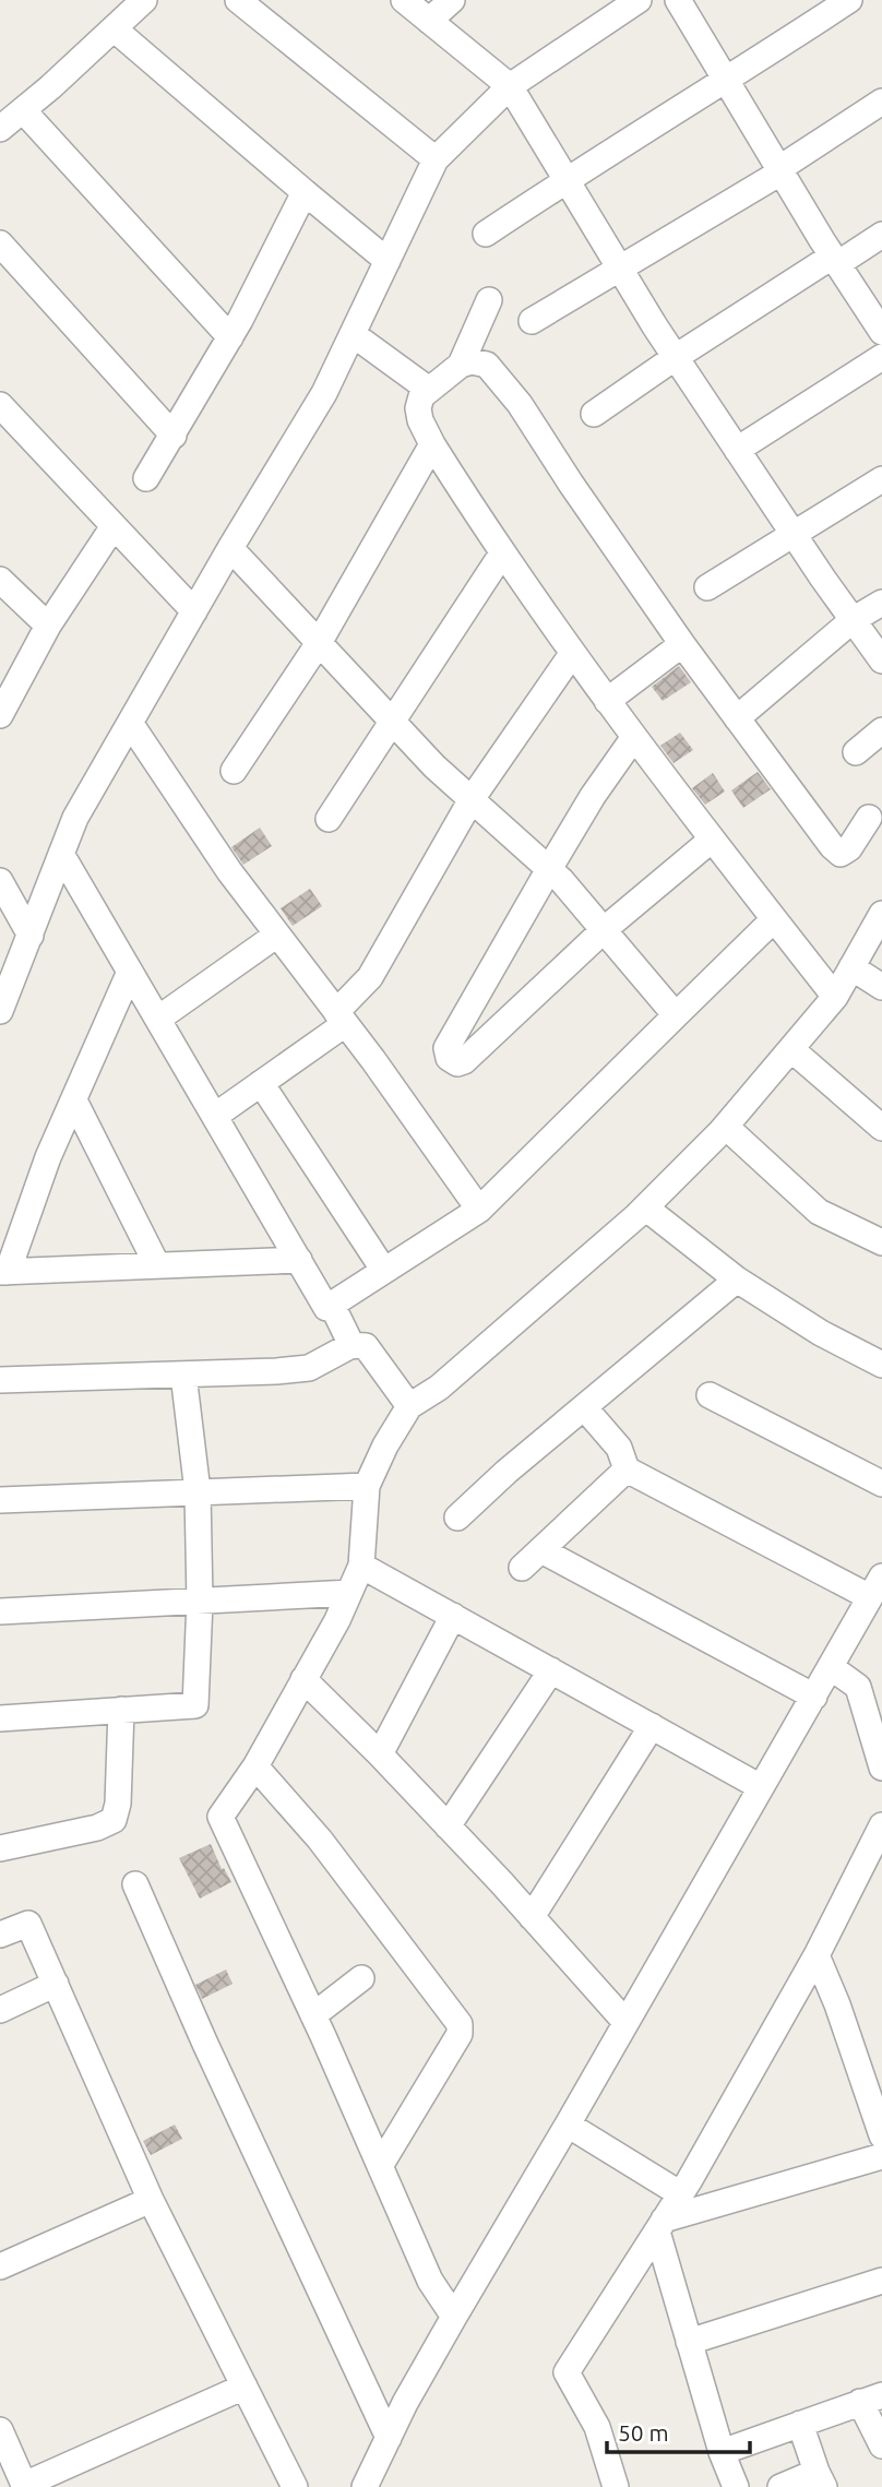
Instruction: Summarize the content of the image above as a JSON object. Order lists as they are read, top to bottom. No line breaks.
{"scale_bar":"50 m"}
